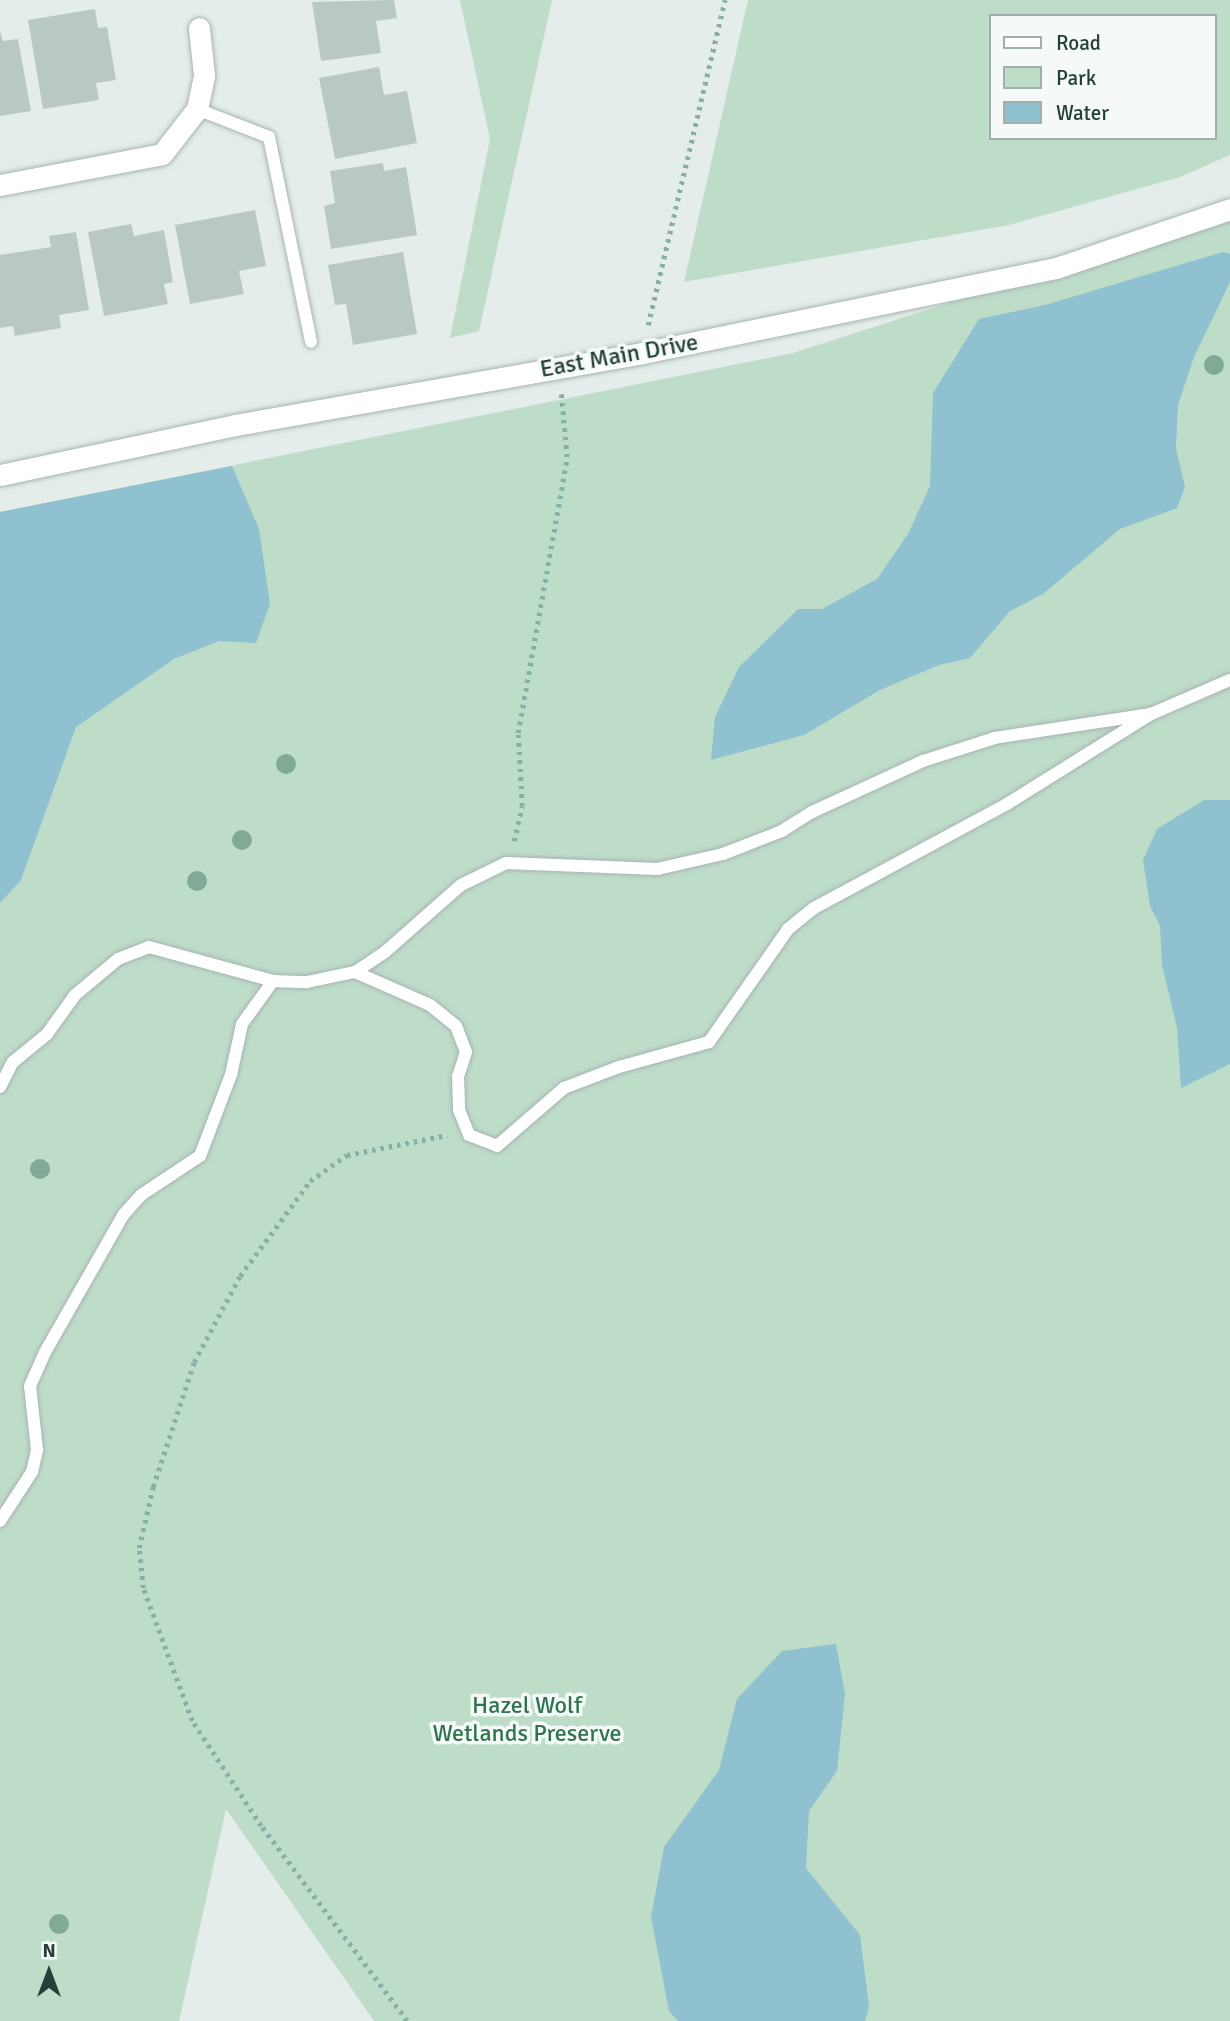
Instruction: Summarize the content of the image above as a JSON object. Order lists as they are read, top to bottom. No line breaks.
{"streets":{"street":["East Main Drive"]},"parks":["Hazel Wolf Wetlands Preserve"],"legend":["Road","Park","Water"],"north":"top"}
